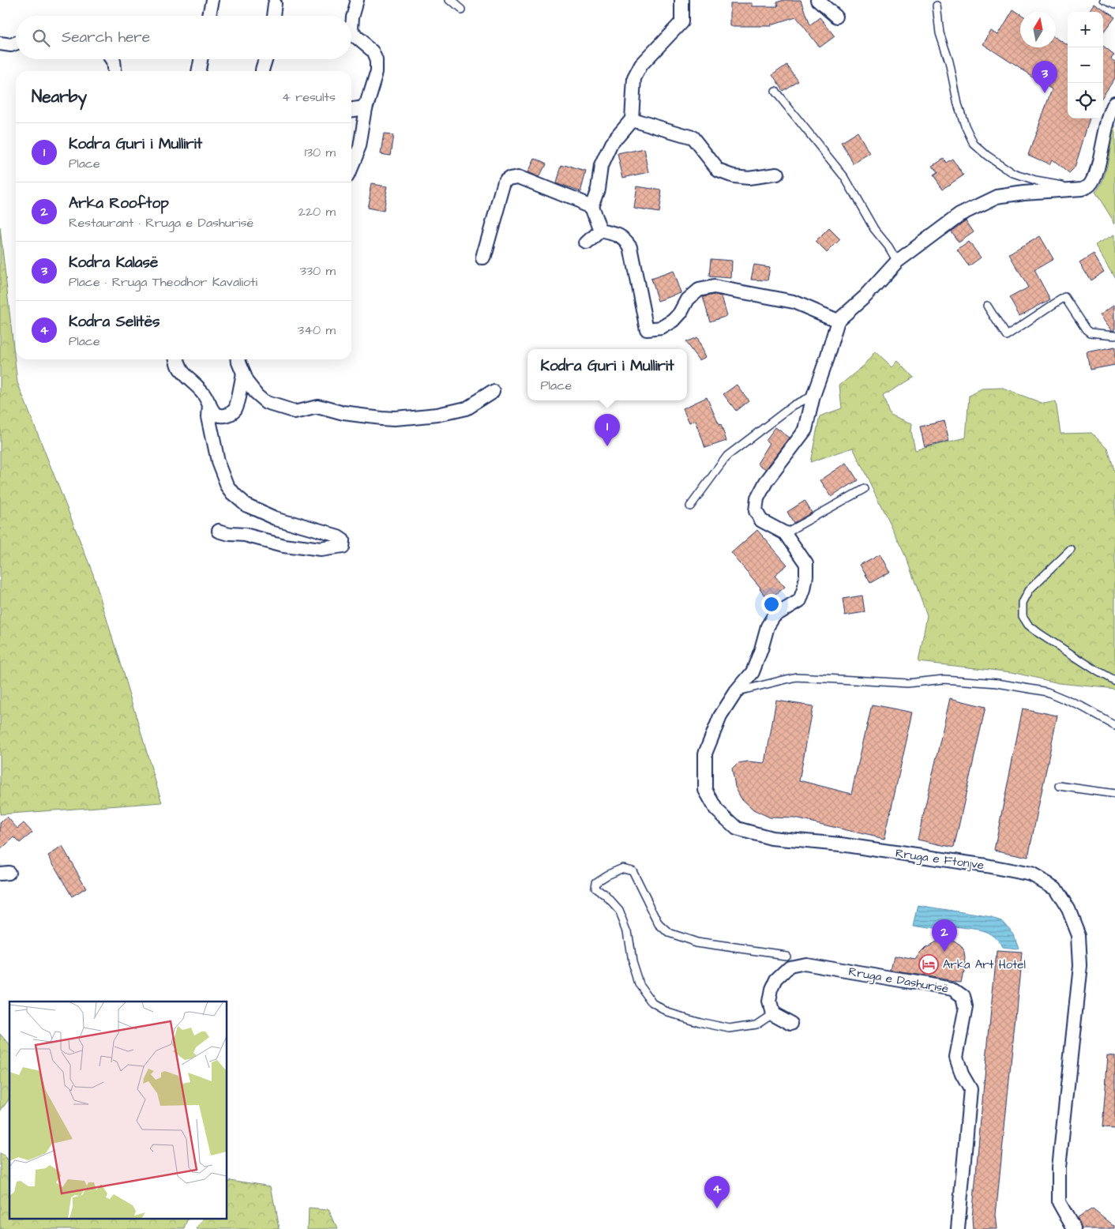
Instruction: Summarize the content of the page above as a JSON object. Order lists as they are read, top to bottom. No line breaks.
{"streets":{"street":["Rruga e Ftonjve","Rruga e Dashurisë"]},"places":{"hotel":["Arka Art Hotel"]},"north":"top","page":{"map_buttons":["+","−"],"search":"Search here","pins":["3","1","2","4"],"heading":["Nearby","4 results"],"list":[{"mark":"1","name":"Kodra Guri i Mullirit","note":"Place","value":"130 m"},{"mark":"2","name":"Arka Rooftop","note":"Restaurant · Rruga e Dashurisë","value":"220 m"},{"mark":"3","name":"Kodra Kalasë","note":"Place · Rruga Theodhor Kavalioti","value":"330 m"},{"mark":"4","name":"Kodra Selitës","note":"Place","value":"340 m"}],"popup":["Kodra Guri i Mullirit","Place"]}}
